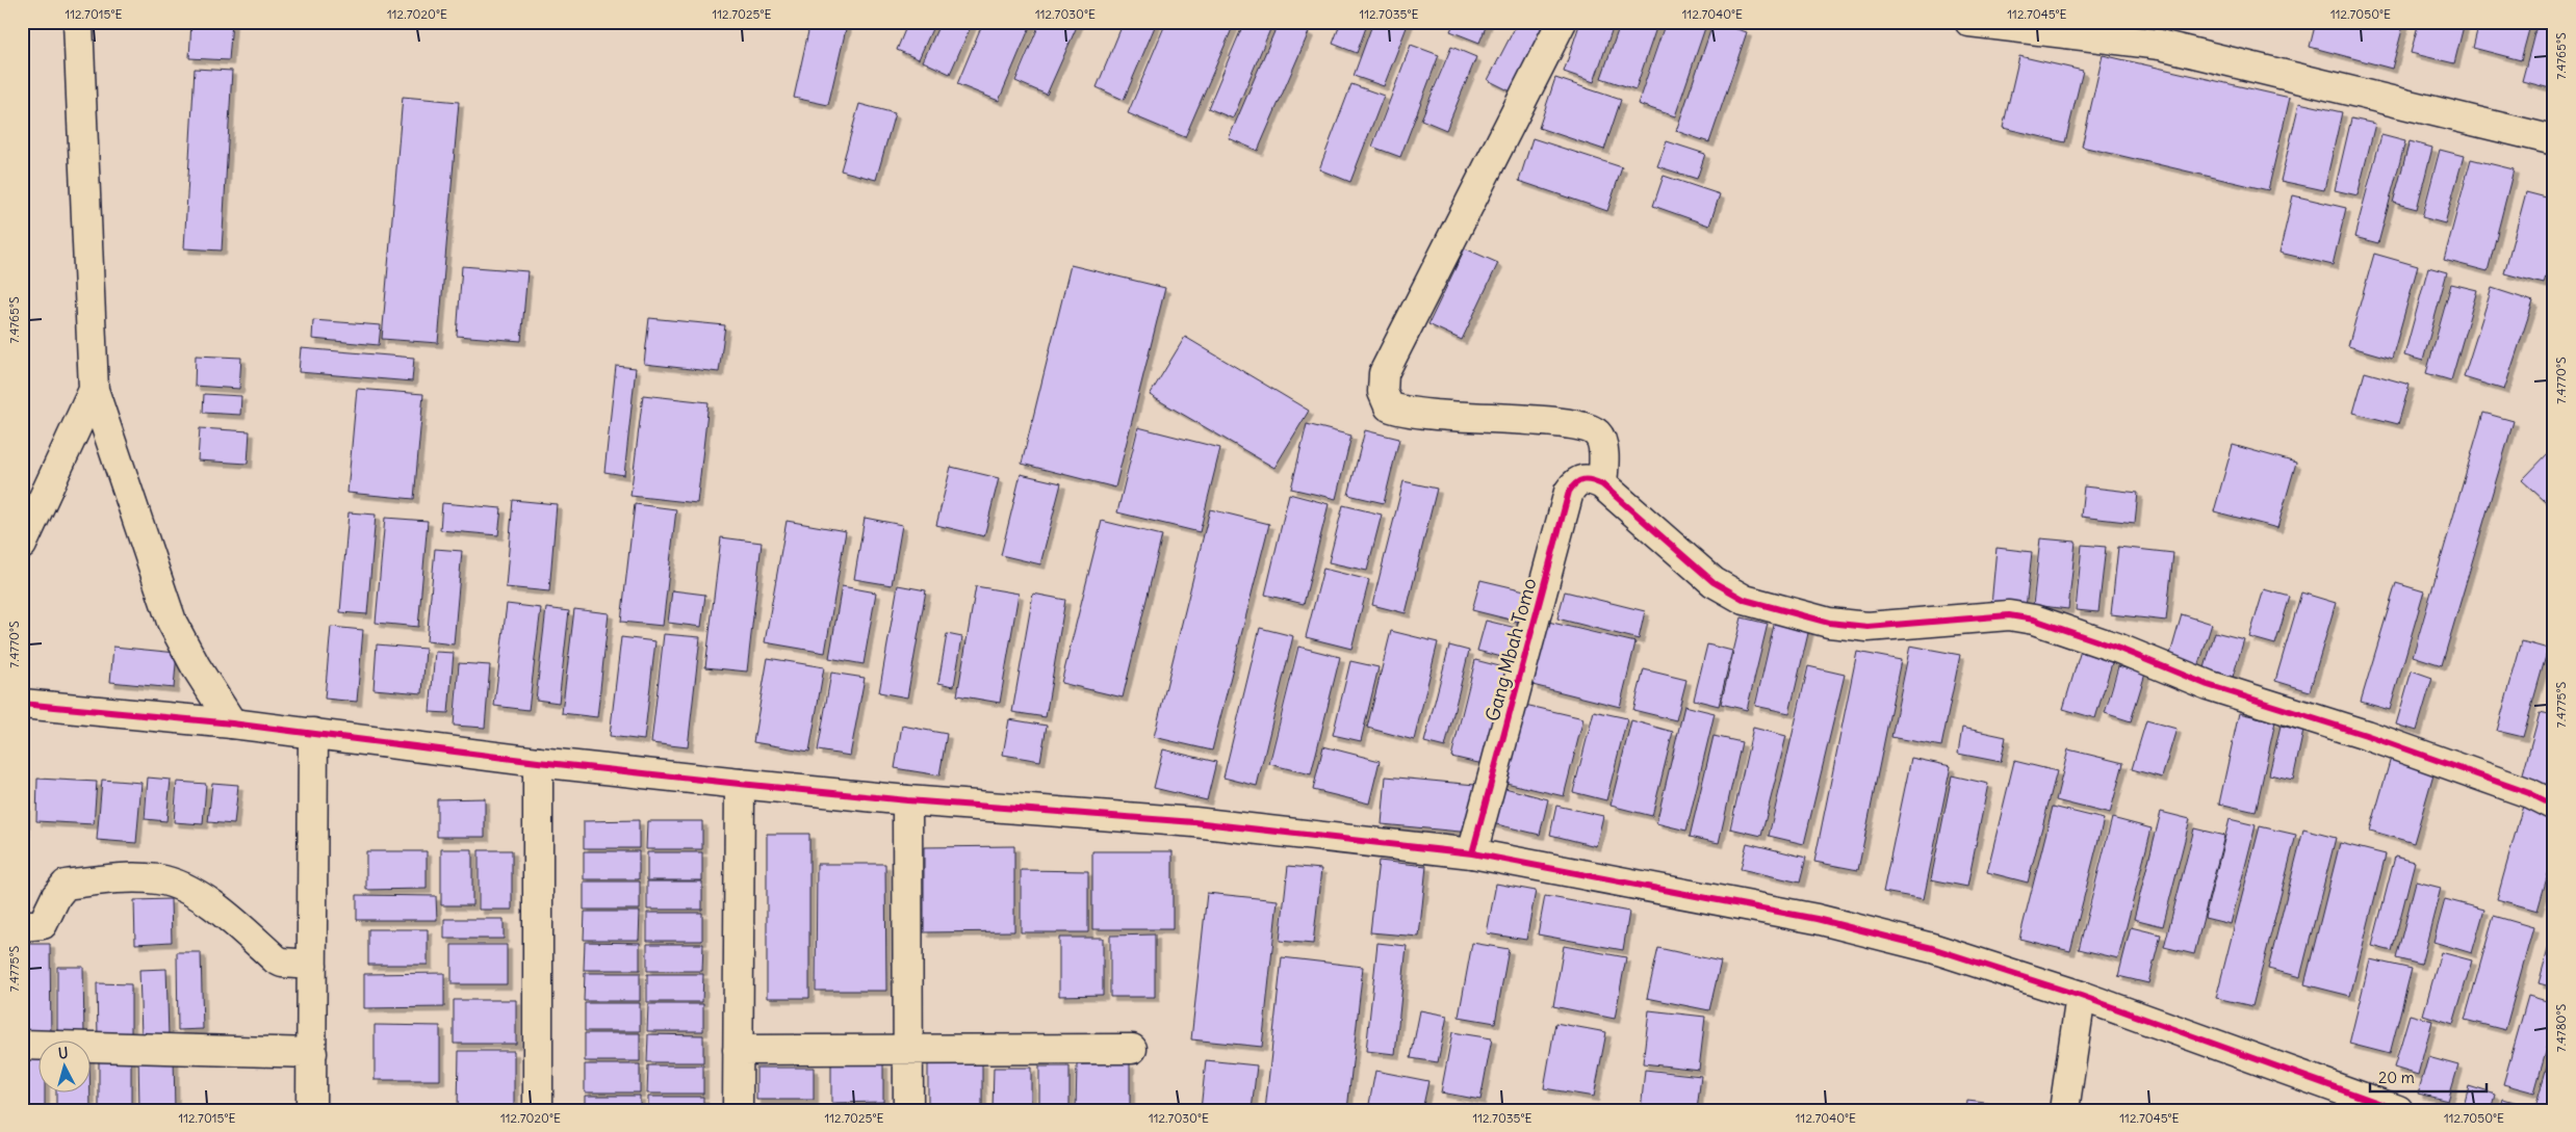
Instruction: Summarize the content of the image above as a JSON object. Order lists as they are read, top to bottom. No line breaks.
{"streets":{"street":["Gang Mbah Tomo"]},"scale_bar":"20 m","north":"top","coordinates":["112.7015°E","112.7020°E","112.7025°E","112.7030°E","112.7035°E","112.7040°E","112.7045°E","112.7050°E","7.4765°S","7.4770°S","7.4775°S","7.4780°S"]}
